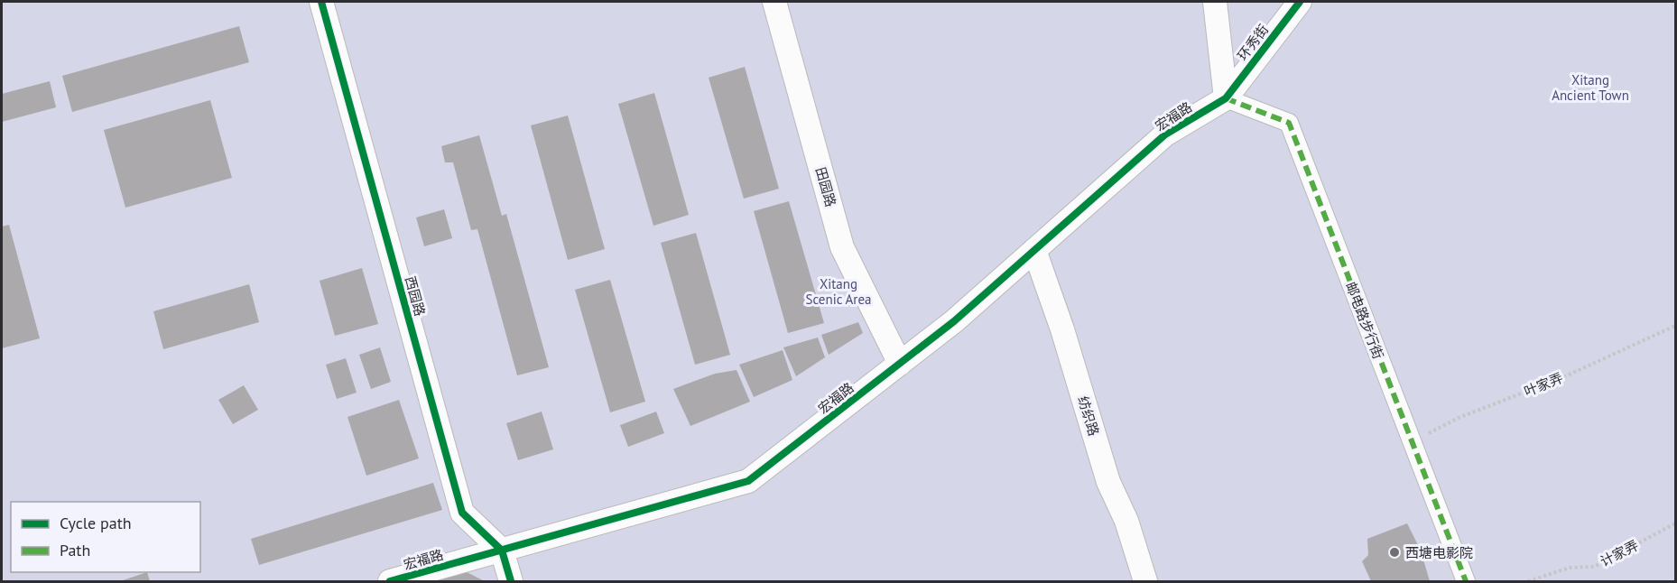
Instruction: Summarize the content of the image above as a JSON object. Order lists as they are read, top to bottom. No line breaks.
{"streets":{"street":["环秀街","宏福路","田园路","西园路","邮电路步行街","纺织路"],"path":["叶家弄","计家弄"]},"crossings":[["环秀街","宏福路"],["环秀街","邮电路步行街"],["宏福路","田园路"],["宏福路","西园路"],["宏福路","邮电路步行街"],["宏福路","纺织路"],["邮电路步行街","叶家弄"]],"parks":["Xitang Ancient Town","Xitang Scenic Area"],"places":["西塘电影院"],"legend":["Cycle path","Path"]}
